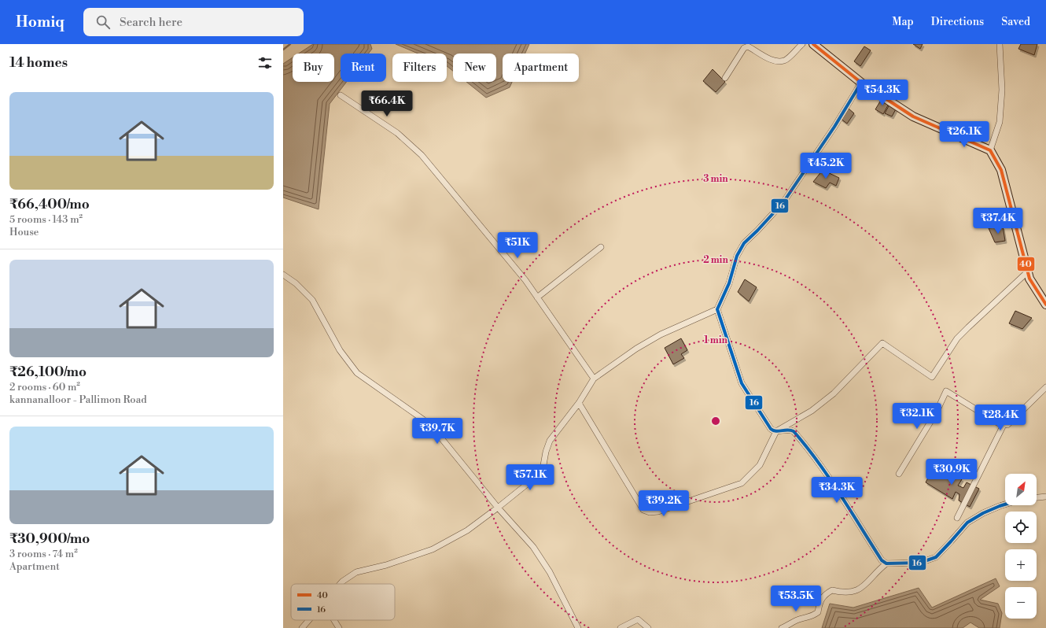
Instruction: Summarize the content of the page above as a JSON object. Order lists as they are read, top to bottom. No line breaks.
{"lines":["transit line 40","transit line 16"],"legend":["40","16"],"north":"top right","page":{"header":"Homiq","search":"Search here","nav":["Map","Directions","Saved"],"heading":"14 homes","chip":["Buy","Rent","Filters","New","Apartment"],"price":["₹54.3K","₹66.4K","₹26.1K","₹45.2K","₹37.4K","₹51K","₹32.1K","₹28.4K","₹39.7K","₹30.9K","₹57.1K","₹34.3K","₹39.2K","₹53.5K"],"list":[{"name":"₹66,400/mo","note":"5 rooms · 143 m² · House"},{"name":"₹26,100/mo","note":"2 rooms · 60 m² · kannanalloor - Pallimon Road"},{"name":"₹30,900/mo","note":"3 rooms · 74 m² · Apartment"}],"map_buttons":["+","−"]},"rings":["3 min","2 min","1 min"]}
